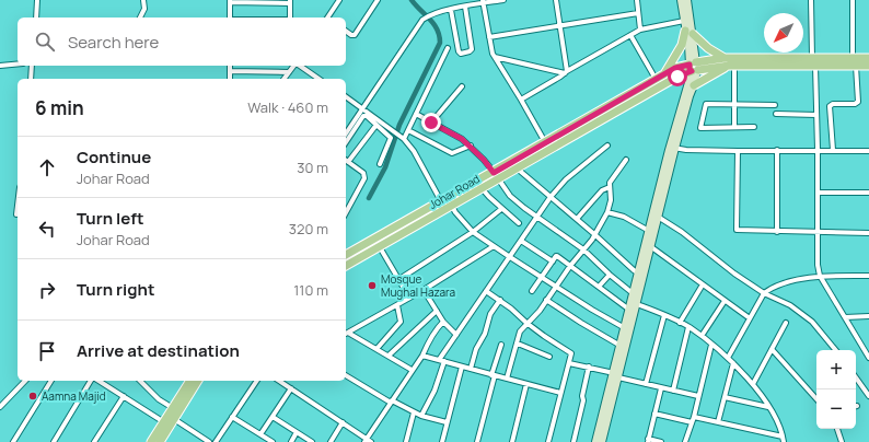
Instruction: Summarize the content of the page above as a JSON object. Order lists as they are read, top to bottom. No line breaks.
{"streets":{"main road":["Johar Road"]},"places":["Mosque Mughal Hazara","Aamna Majid"],"north":"bottom left","page":{"search":"Search here","heading":["6 min","Walk · 460 m"],"list":[["Continue","Johar Road","30 m"],["Turn left","Johar Road","320 m"],["Turn right","110 m"],"Arrive at destination"],"map_buttons":["+","−"]}}
